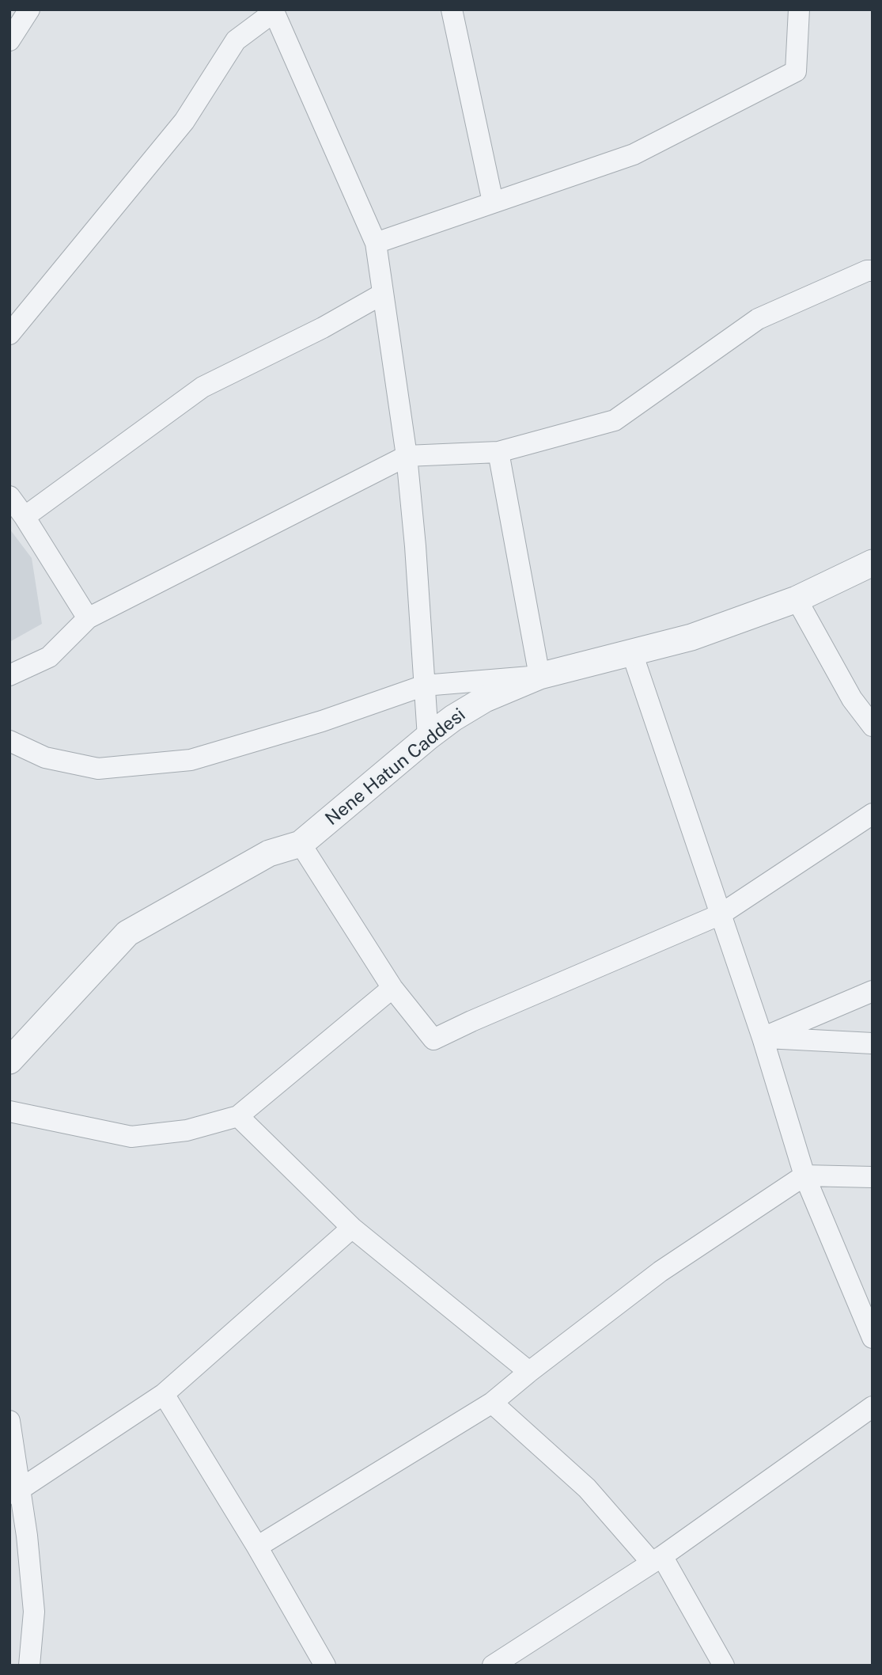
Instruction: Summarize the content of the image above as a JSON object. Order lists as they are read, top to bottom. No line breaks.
{"streets":{"street":["Nene Hatun Caddesi"]}}
